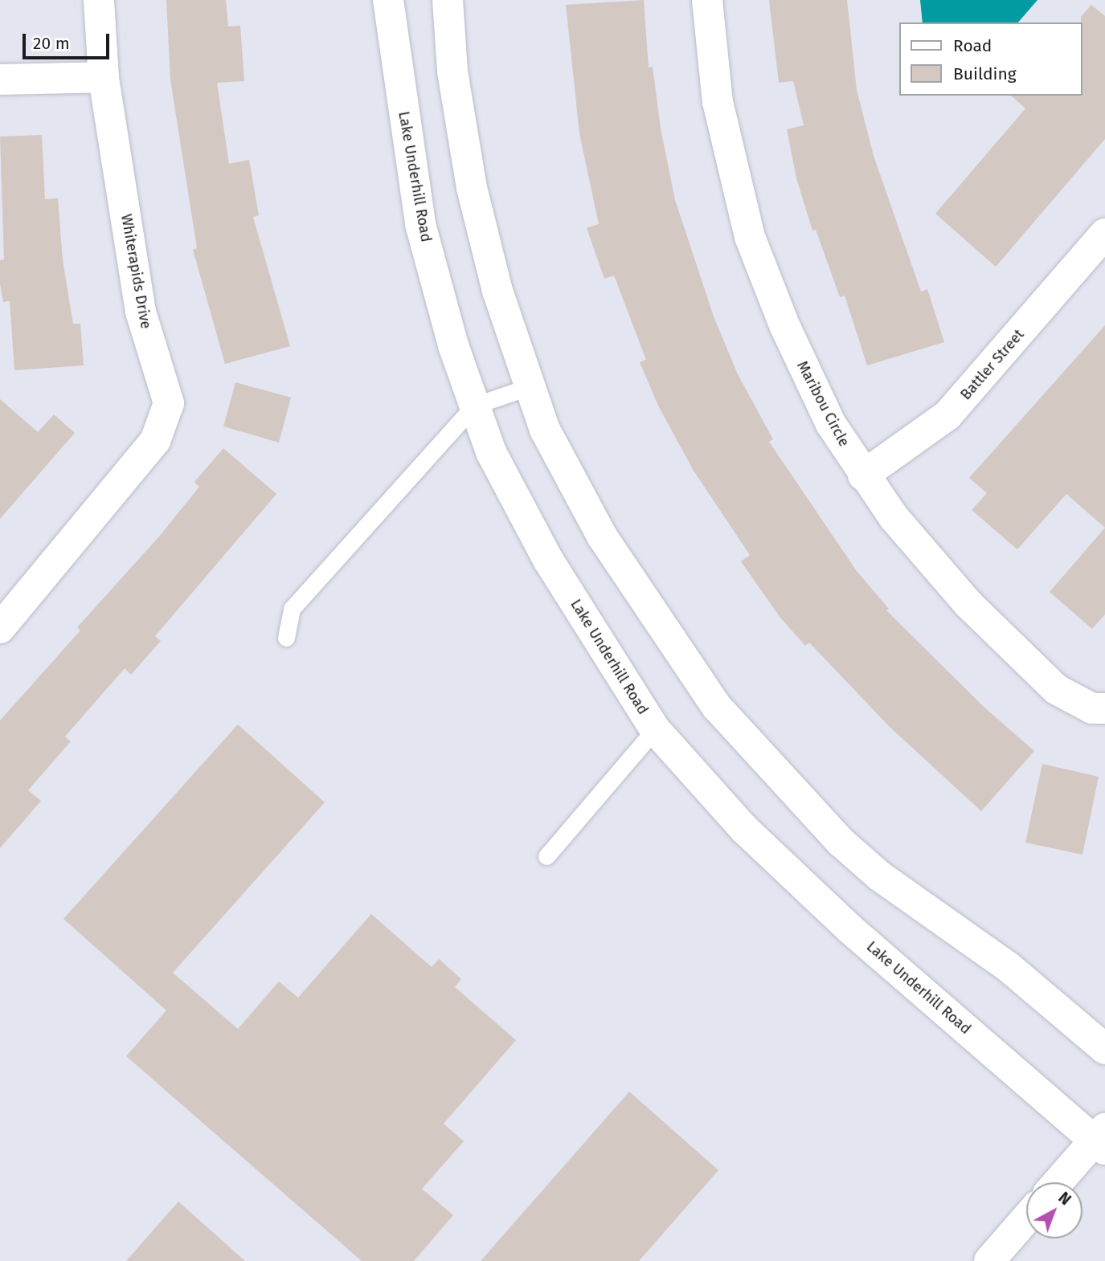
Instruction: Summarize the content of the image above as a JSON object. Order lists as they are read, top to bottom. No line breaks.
{"streets":{"street":["Lake Underhill Road","Whiterapids Drive","Battler Street","Maribou Circle"]},"crossings":[["Battler Street","Maribou Circle"]],"legend":["Road","Building"],"scale_bar":"20 m","north":"top right"}
